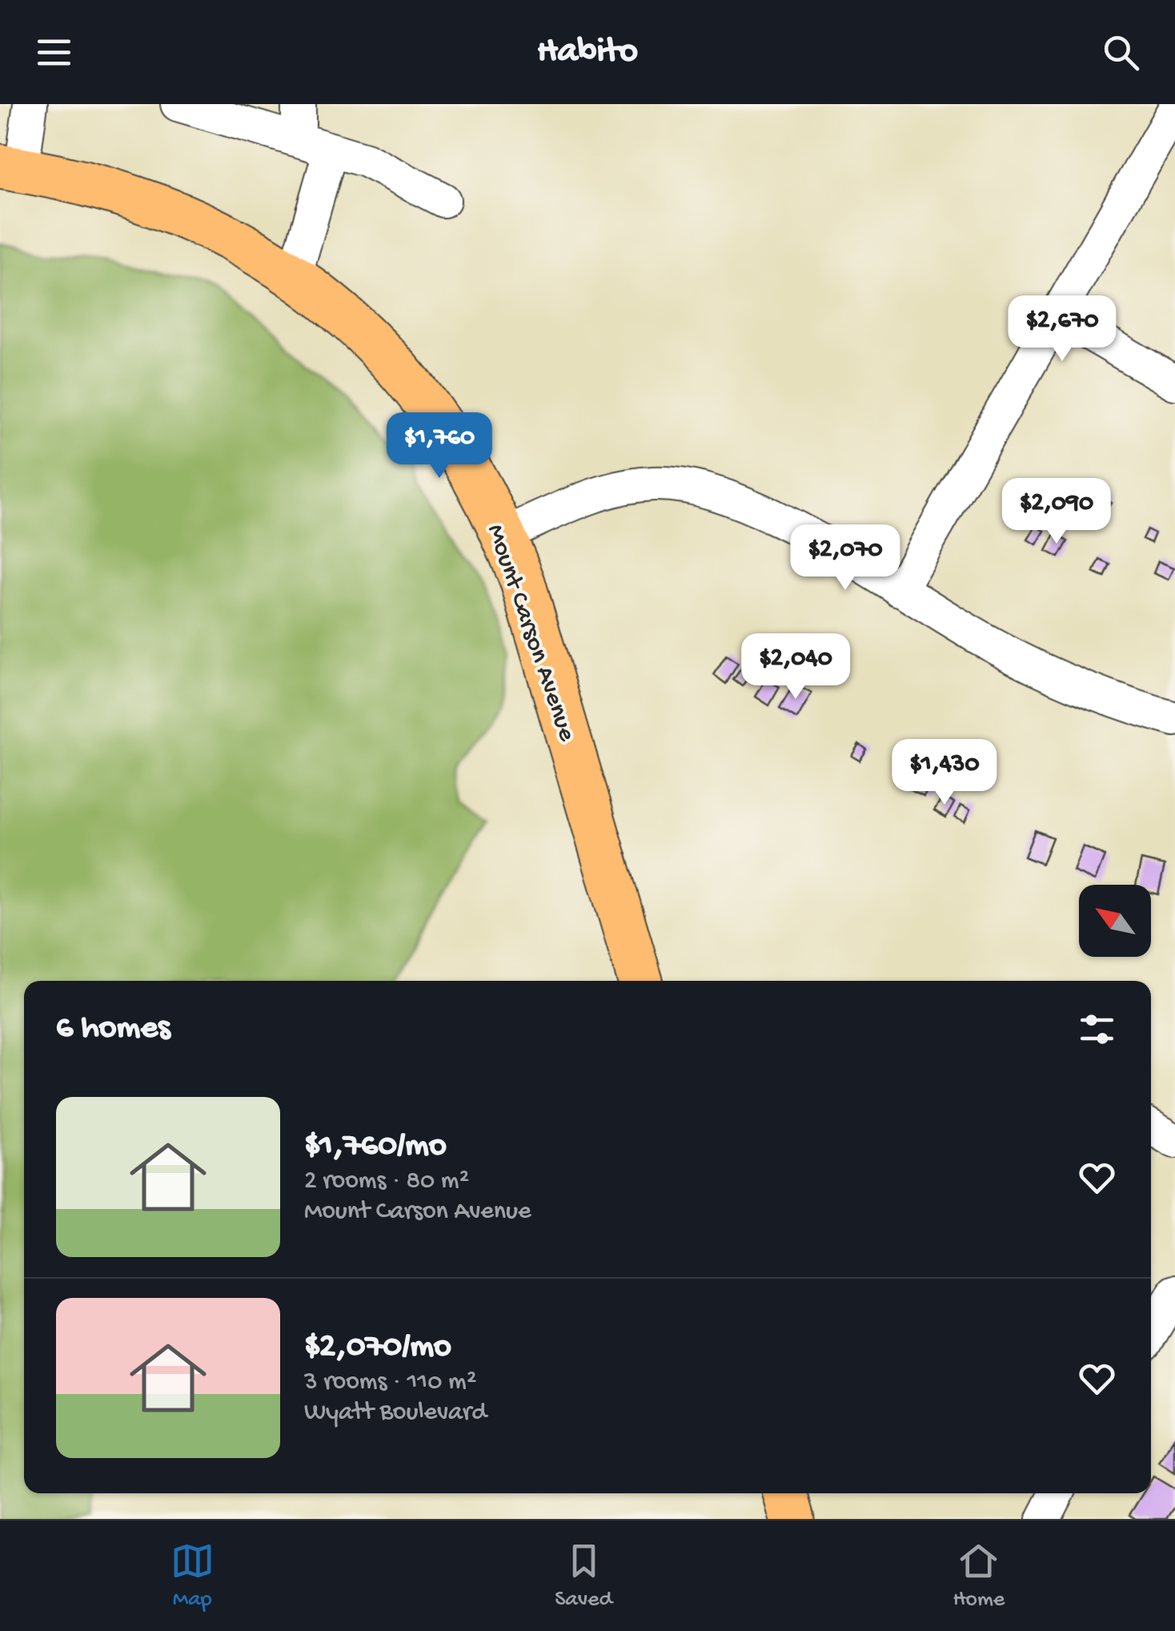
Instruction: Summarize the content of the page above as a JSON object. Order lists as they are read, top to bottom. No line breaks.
{"streets":{"main road":["Mount Carson Avenue"]},"north":"top left","page":{"header":"Habito","price":["$2,670","$1,760","$2,090","$2,070","$2,040","$1,430"],"heading":"6 homes","list":[{"name":"$1,760/mo","note":"2 rooms · 80 m² · Mount Carson Avenue"},{"name":"$2,070/mo","note":"3 rooms · 110 m² · Wyatt Boulevard"}],"tabs":["Map","Saved","Home"]}}
